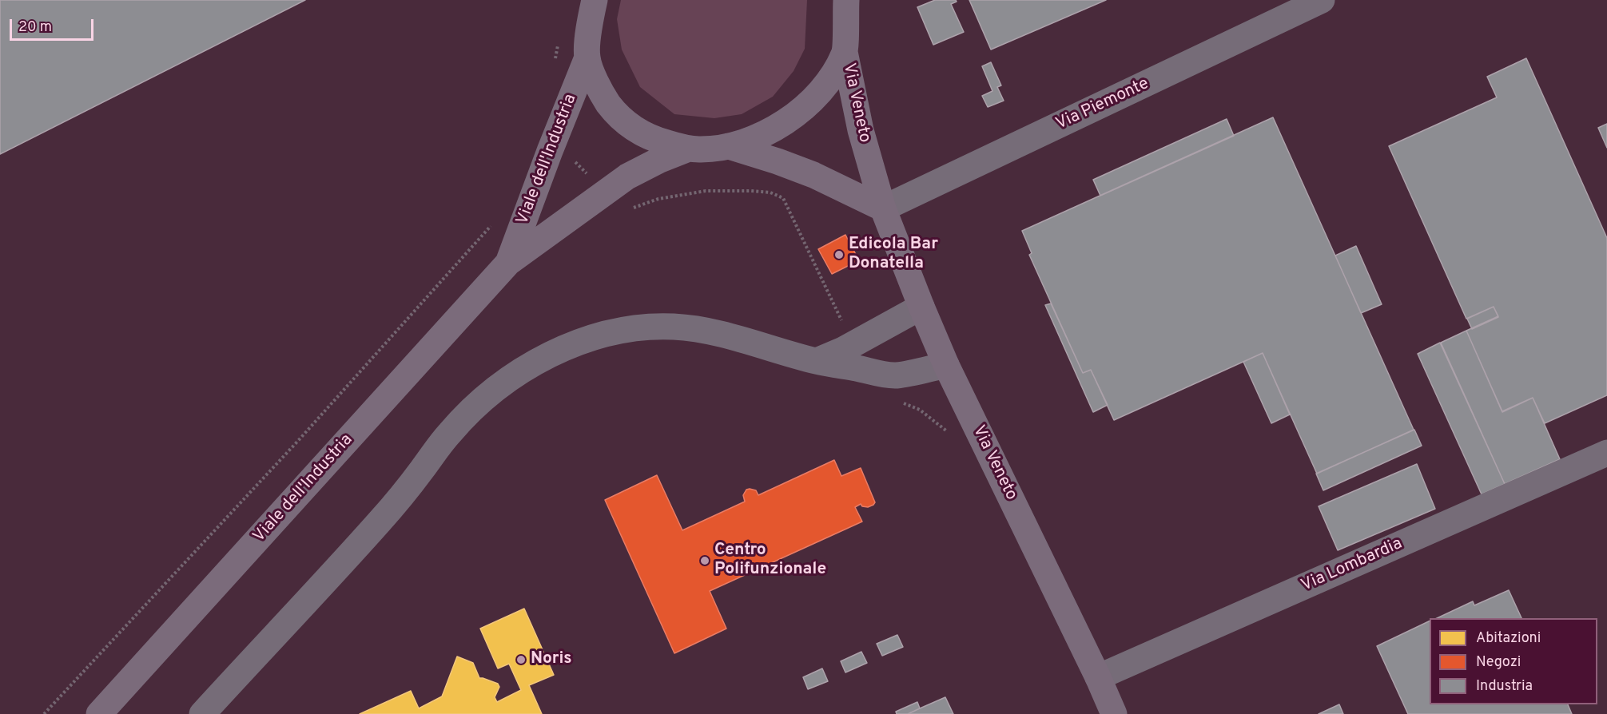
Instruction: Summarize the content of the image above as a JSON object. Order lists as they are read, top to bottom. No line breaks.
{"streets":{"main road":["Via Veneto","Viale dell'Industria"],"street":["Via Piemonte","Via Lombardia"]},"crossings":[["Via Veneto","Via Piemonte"],["Via Veneto","Viale dell'Industria"],["Via Veneto","Via Lombardia"]],"places":["Edicola Bar Donatella","Centro Polifunzionale","Noris"],"legend":["Abitazioni","Negozi","Industria"],"scale_bar":"20 m"}
